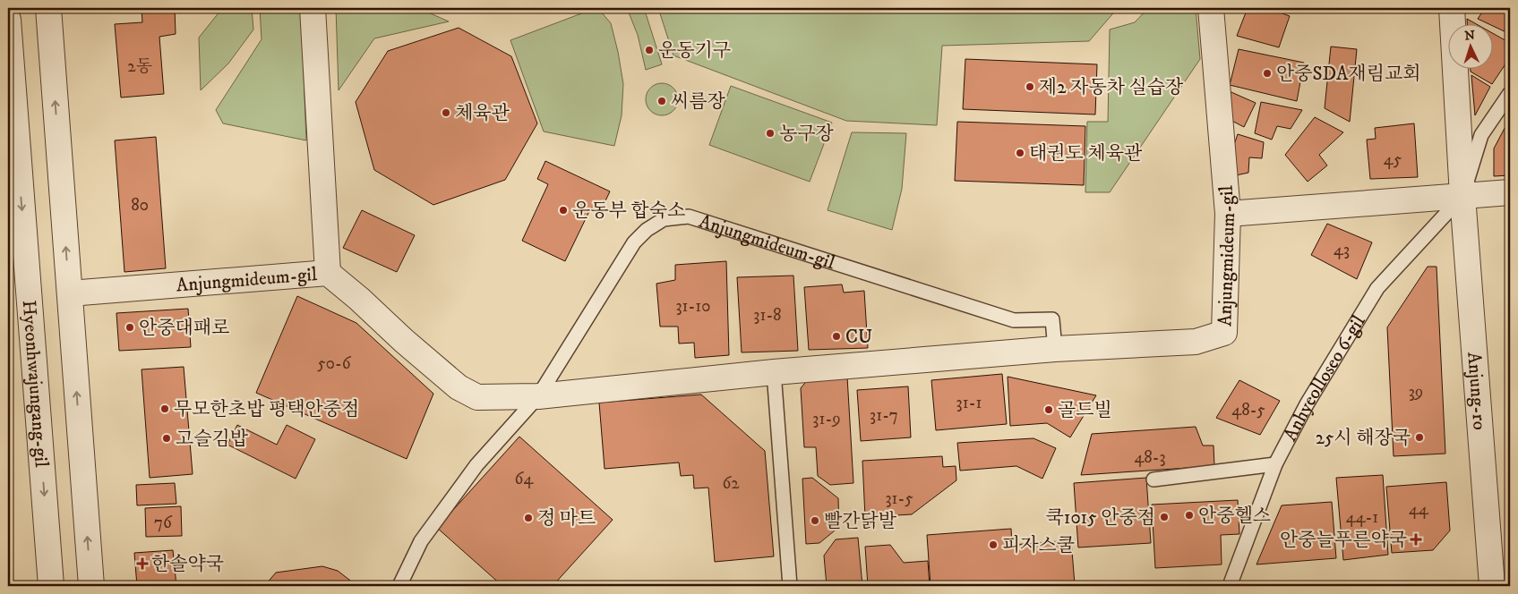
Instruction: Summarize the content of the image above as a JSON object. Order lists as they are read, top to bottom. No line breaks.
{"streets":{"street":["Anjungmideum-gil","Hyeonhwajungang-gil","Anjung-ro"],"lane":["Anhyeolloseo 6-gil"]},"crossings":[["Anhyeolloseo 6-gil","Anjung-ro"]],"places":{"other":["운동기구","안중SDA재림교회","제2 자동차 실습장","씨름장","체육관","농구장","태권도 체육관","운동부 합숙소","안중대패로","CU","무모한초밥 평택안중점","골드빌","25시 해장국","고슬김밥","안중헬스","쿡1015 안중점","정 마트","빨간닭발","피자스쿨"],"health":["안중늘푸른약국","한솔약국"]},"house_numbers":["2동","45","80","43","31-10","31-8","50-6","39","31-1","48-5","31-7","31-9","48-3","64","62","31-5","44","44-1","76"],"north":"top"}
